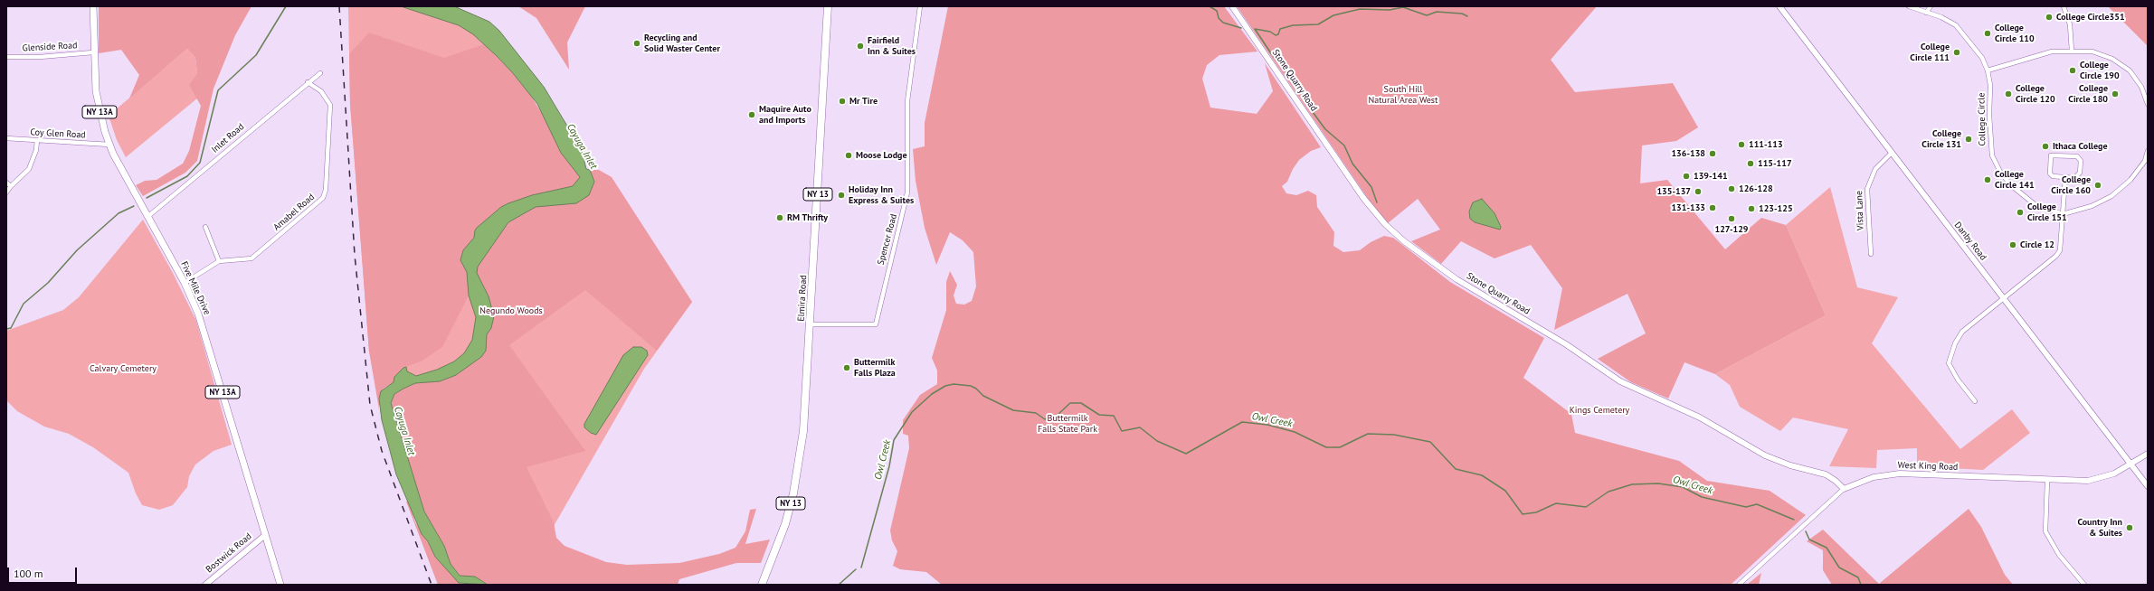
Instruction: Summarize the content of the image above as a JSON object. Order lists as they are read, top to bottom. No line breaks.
{"streets":{"highway":["NY 13","Elmira Road"],"main road":["NY 13A","Five Mile Drive"],"street":["Glenside Road","Stone Quarry Road","College Circle","Coy Glen Road","Inlet Road","Vista Lane","Amabel Road","Spencer Road","Danby Road","West King Road","Bostwick Road"]},"crossings":[["Glenside Road","Five Mile Drive"],["Stone Quarry Road","West King Road"],["Coy Glen Road","Five Mile Drive"],["Inlet Road","Amabel Road"],["Inlet Road","Five Mile Drive"],["Vista Lane","Danby Road"],["Amabel Road","Five Mile Drive"],["Spencer Road","Elmira Road"],["Danby Road","West King Road"],["Five Mile Drive","Bostwick Road"]],"water":["Cayuga Inlet","Owl Creek"],"parks":["South Hill Natural Area West","Negundo Woods","Calvary Cemetery","Kings Cemetery","Buttermilk Falls State Park"],"places":["College Circle351","College Circle 110","Recycling and Solid Waster Center","Fairfield Inn & Suites","College Circle 111","College Circle 190","College Circle 120","College Circle 180","Mr Tire","Maquire Auto and Imports","College Circle 131","111-113","Ithaca College","136-138","Moose Lodge","115-117","139-141","College Circle 141","College Circle 160","126-128","135-137","Holiday Inn Express & Suites","131-133","123-125","College Circle 151","RM Thrifty","127-129","Circle 12","Buttermilk Falls Plaza","Country Inn & Suites"],"scale_bar":"100 m"}
